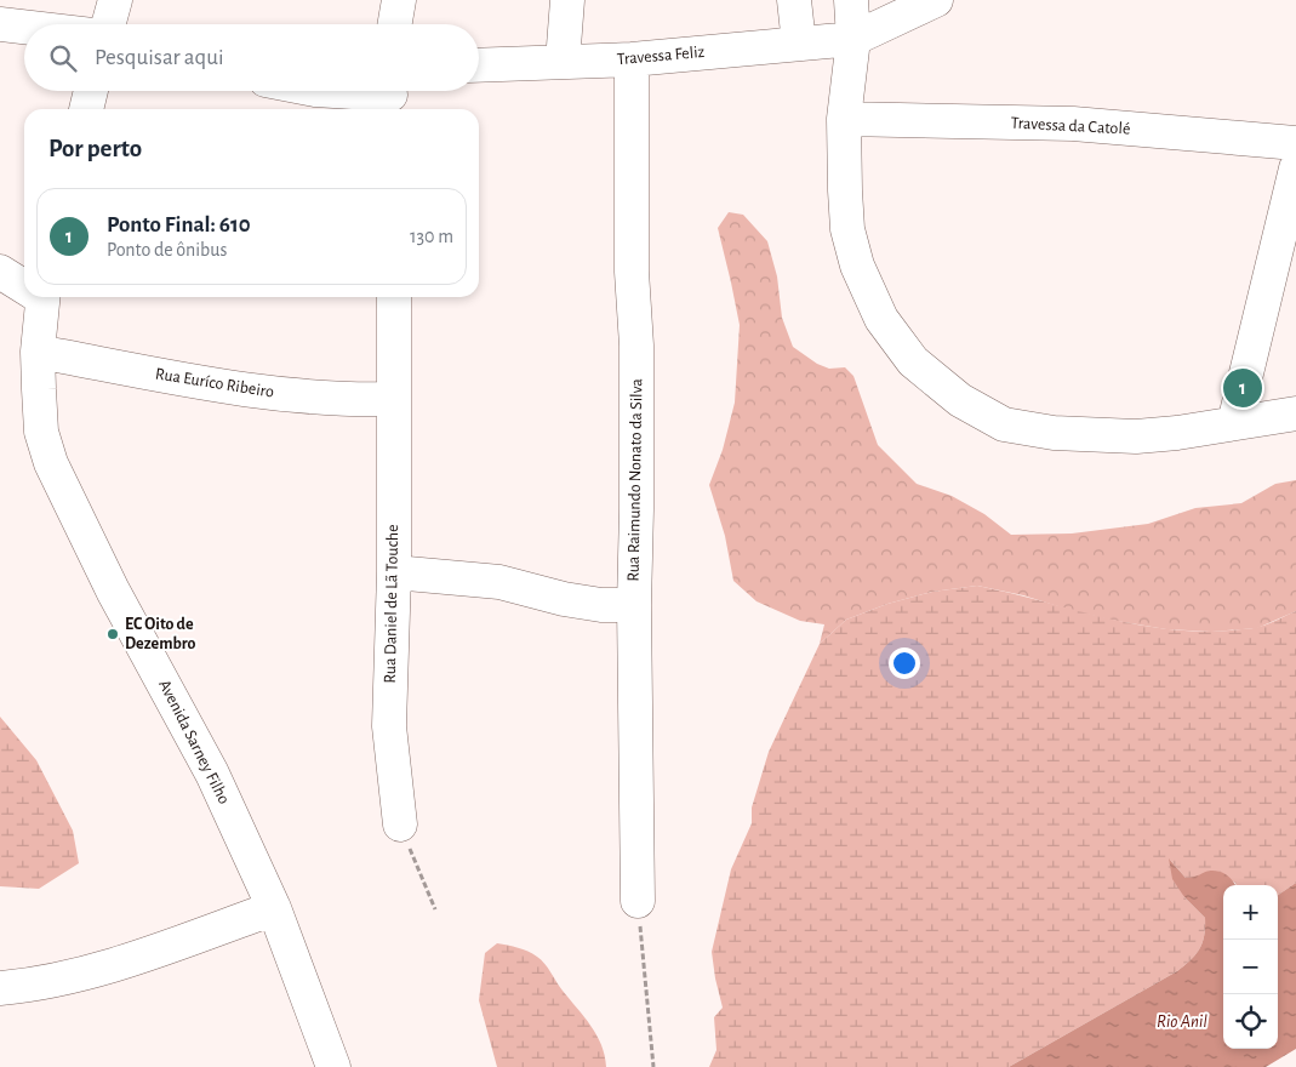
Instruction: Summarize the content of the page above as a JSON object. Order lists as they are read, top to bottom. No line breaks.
{"streets":{"street":["Travessa Feliz","Travessa da Catolé","Rua Euríco Ribeiro","Rua Raimundo Nonato da Silva","Rua Daniel de Lã Touche","Avenida Sarney Filho"]},"crossings":[["Travessa Feliz","Rua Raimundo Nonato da Silva"],["Rua Euríco Ribeiro","Rua Daniel de Lã Touche"],["Rua Euríco Ribeiro","Avenida Sarney Filho"]],"water":["Rio Anil"],"places":["EC Oito de Dezembro"],"page":{"search":"Pesquisar aqui","heading":"Por perto","list":[{"mark":"1","name":"Ponto Final: 610","note":"Ponto de ônibus","value":"130 m"}],"pins":"1","map_buttons":["+","−"]}}
